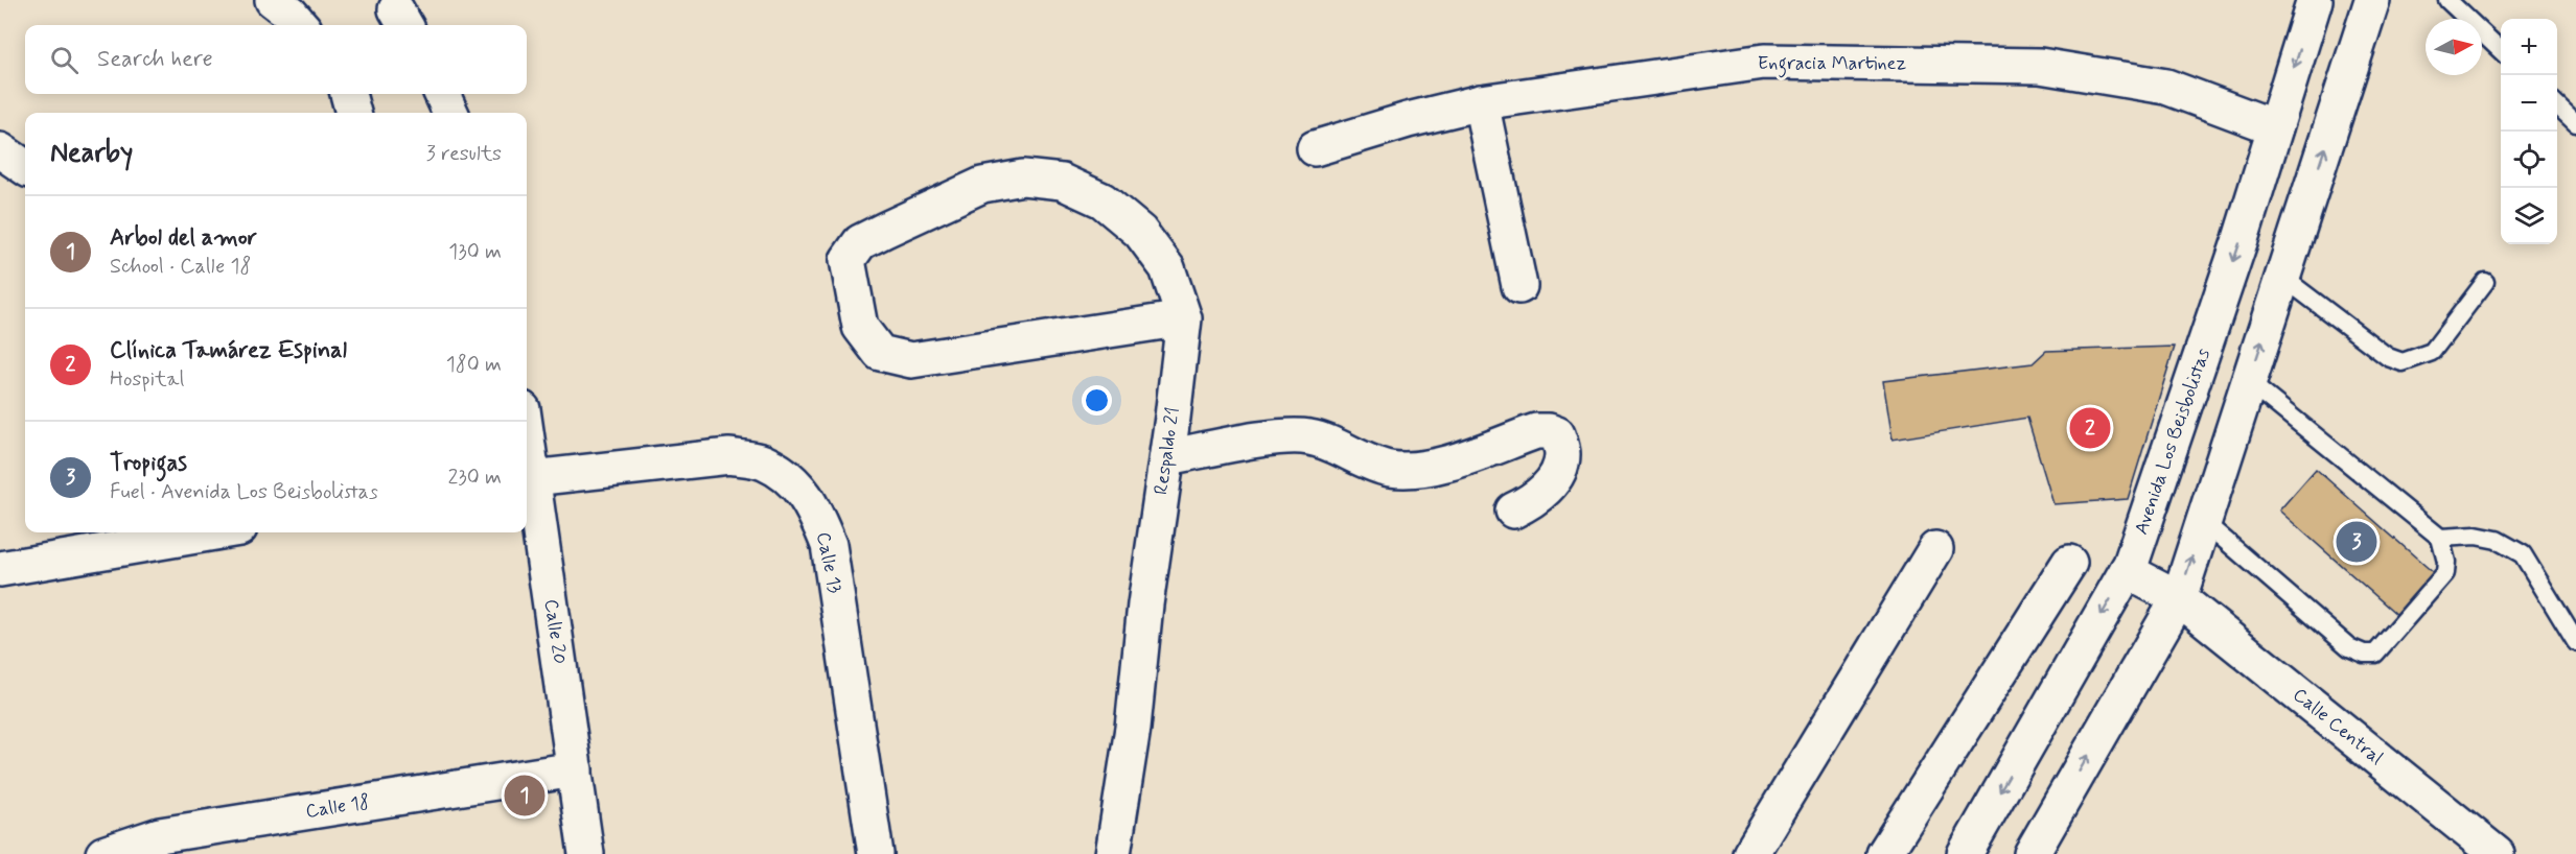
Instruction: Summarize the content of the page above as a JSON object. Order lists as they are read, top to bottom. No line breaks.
{"streets":{"street":["Engracia Martinez","Avenida Los Beisbolistas","Respaldo 21","Calle 13","Calle 20","Calle Central","Calle 18"]},"crossings":[["Engracia Martinez","Avenida Los Beisbolistas"],["Avenida Los Beisbolistas","Calle Central"],["Calle 13","Calle 20"],["Calle 20","Calle 18"]],"north":"right","page":{"map_buttons":["+","−"],"search":"Search here","heading":["Nearby","3 results"],"list":[{"mark":"1","name":"Arbol del amor","note":"School · Calle 18","value":"130 m"},{"mark":"2","name":"Clínica Tamárez Espinal","note":"Hospital","value":"180 m"},{"mark":"3","name":"Tropigas","note":"Fuel · Avenida Los Beisbolistas","value":"230 m"}],"pins":["2","3","1"]}}
